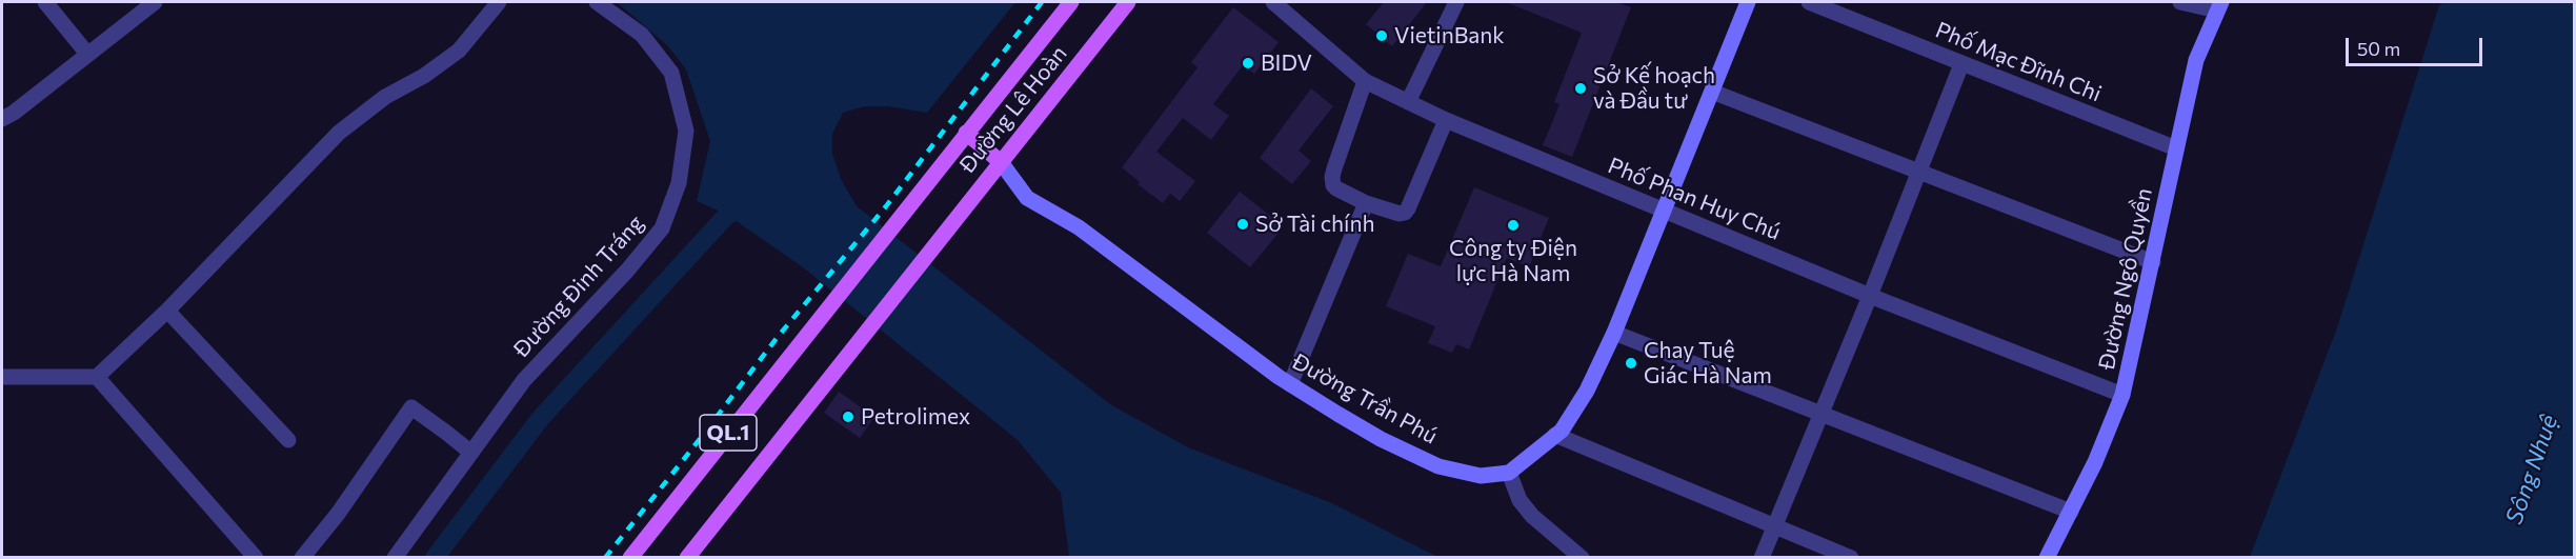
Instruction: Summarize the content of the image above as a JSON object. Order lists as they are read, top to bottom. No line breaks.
{"streets":{"main road":["Đường Lê Hoàn","QL.1"],"street":["Phố Mạc Đĩnh Chi","Phố Phan Huy Chú","Đường Ngô Quyền","Đường Đinh Tráng","Đường Trần Phú"]},"crossings":[["Phố Mạc Đĩnh Chi","Đường Ngô Quyền"],["Đường Lê Hoàn","Đường Trần Phú"],["Phố Phan Huy Chú","Đường Ngô Quyền"]],"water":["Sông Nhuệ"],"places":["VietinBank","BIDV","Sở Kế hoạch và Đầu tư","Sở Tài chính","Công ty Điện lực Hà Nam","Chay Tuệ Giác Hà Nam","Petrolimex"],"scale_bar":"50 m"}
